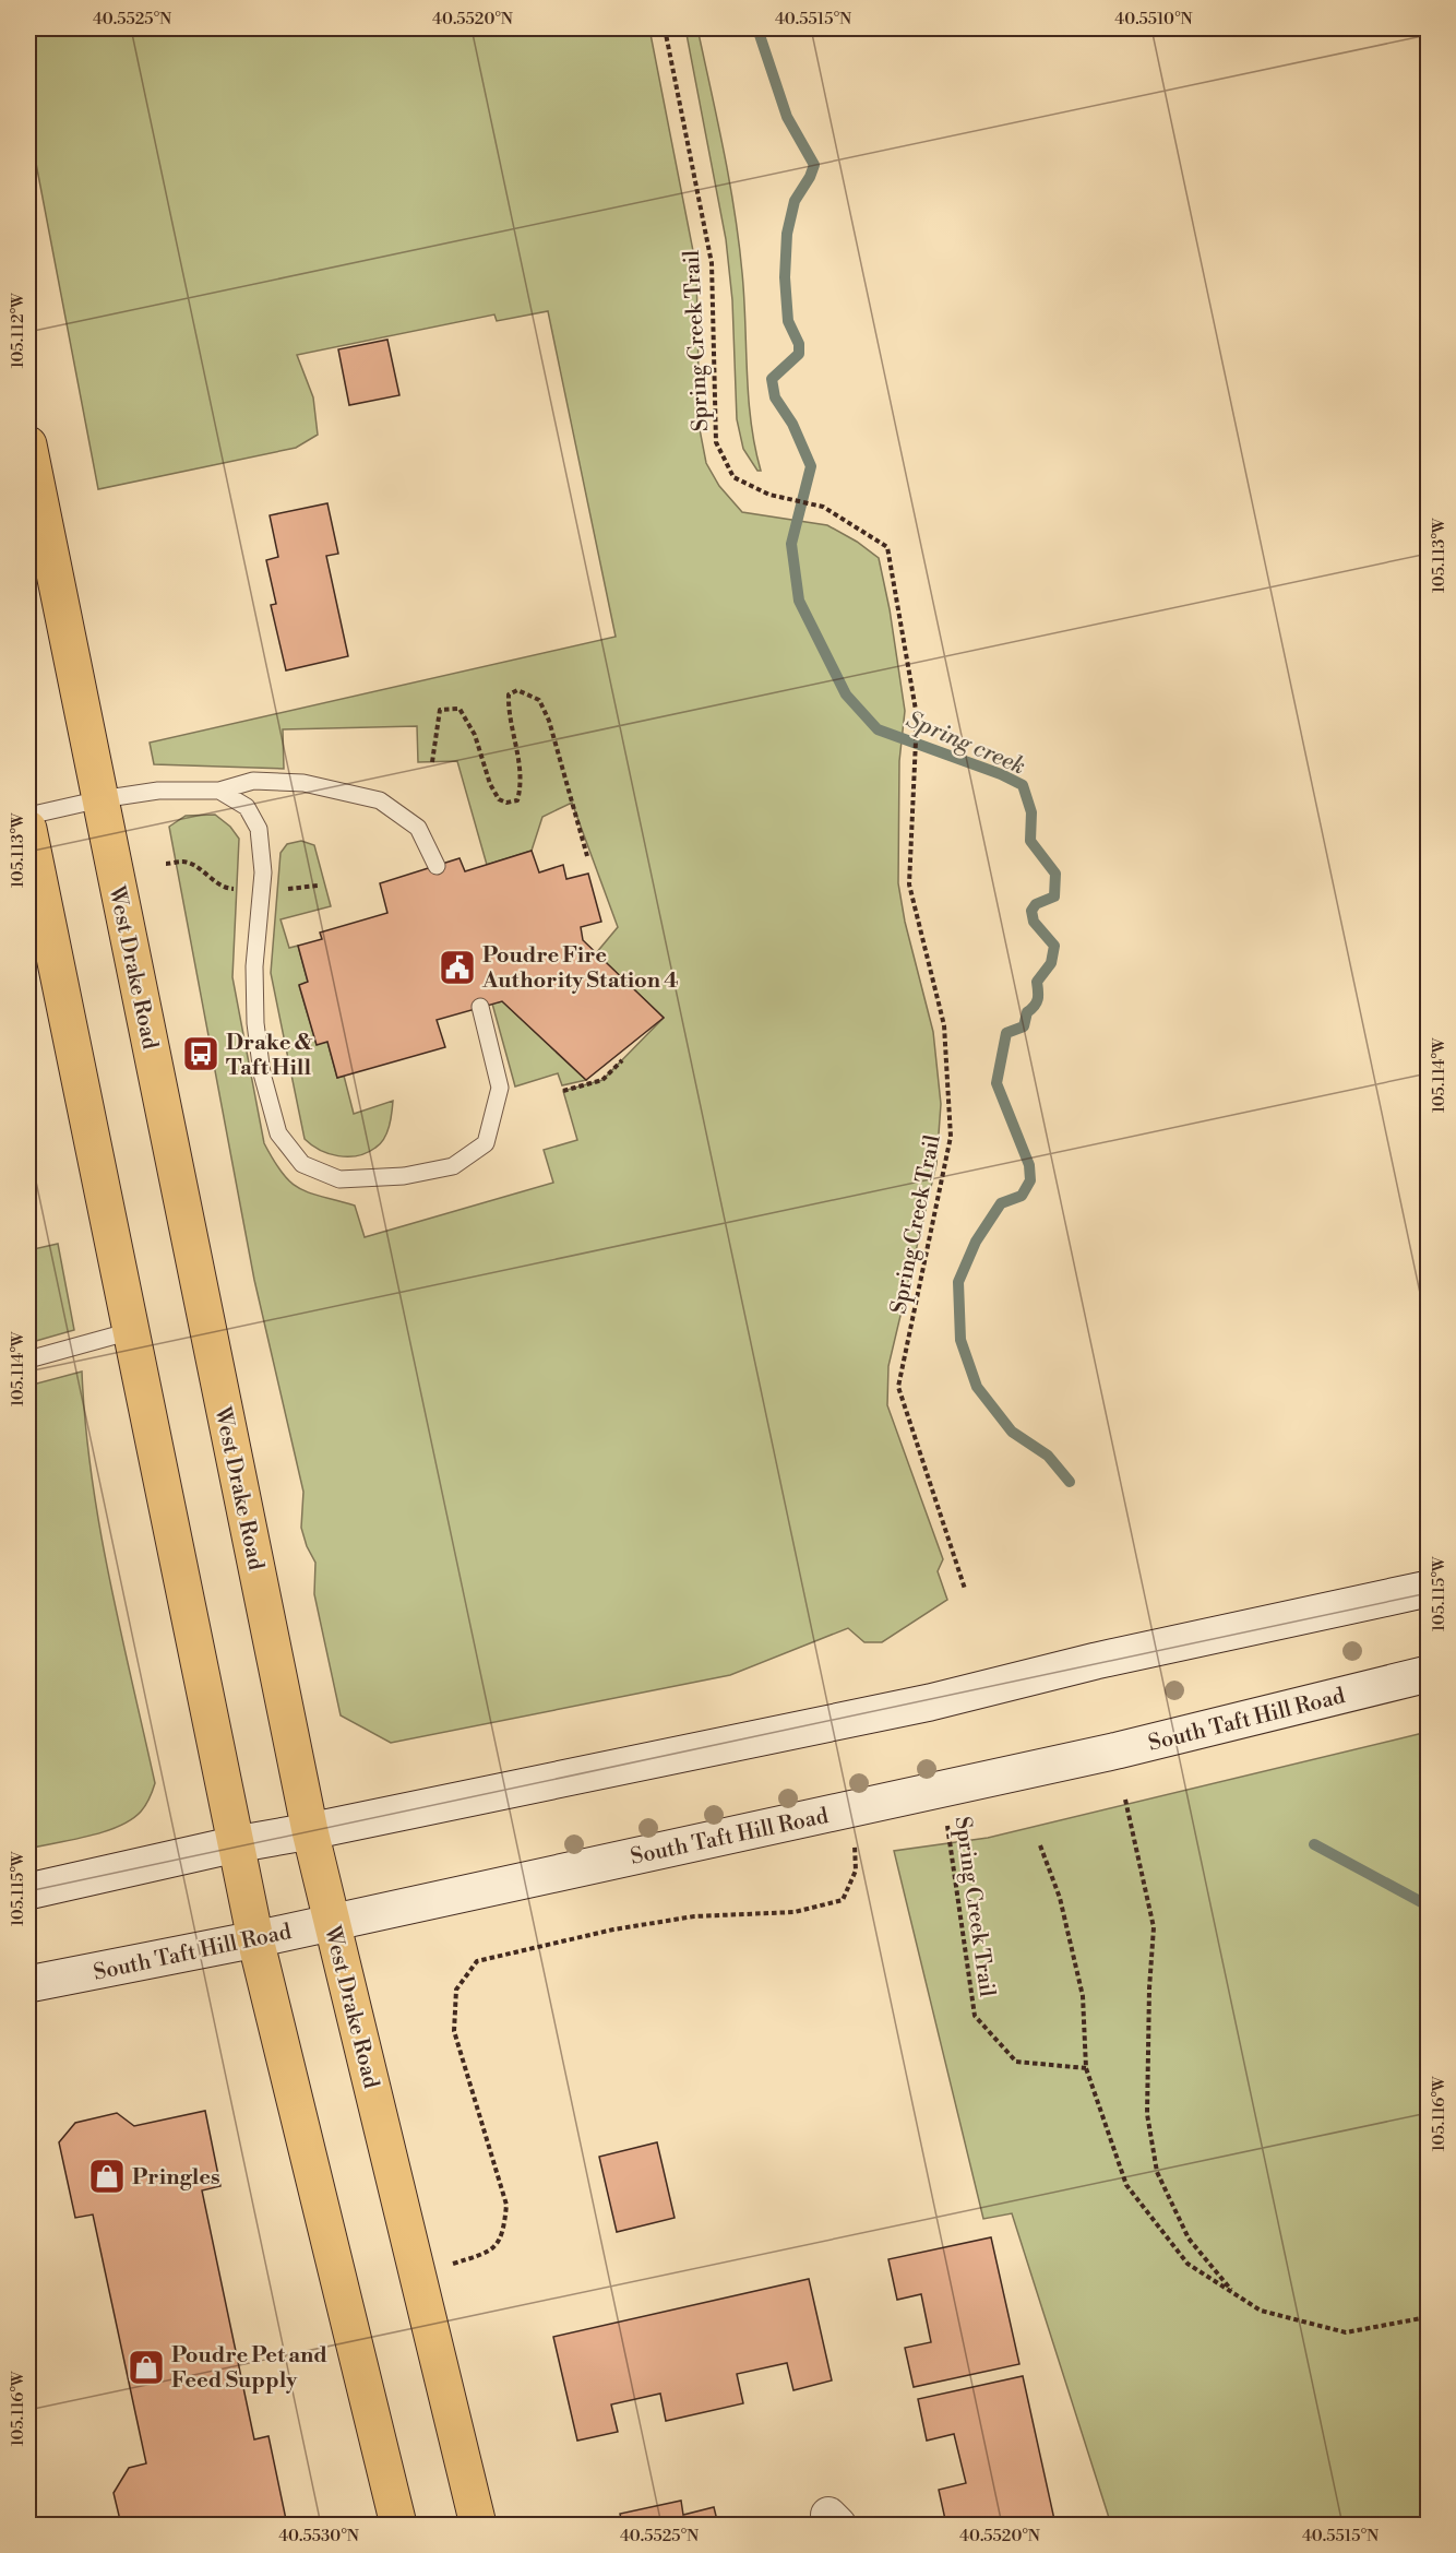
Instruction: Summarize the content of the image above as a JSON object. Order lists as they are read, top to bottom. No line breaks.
{"streets":{"main road":["West Drake Road","South Taft Hill Road"],"path":["Spring Creek Trail"]},"crossings":[["Spring Creek Trail","South Taft Hill Road"],["West Drake Road","South Taft Hill Road"]],"water":["Spring creek"],"places":{"public building":["Poudre Fire Authority Station 4"],"bus stop":["Drake & Taft Hill"],"shop":["Pringles","Poudre Pet and Feed Supply"]},"coordinates":["40.5525°N","40.5520°N","40.5515°N","40.5510°N","105.112°W","105.113°W","105.114°W","105.115°W","105.116°W","40.5530°N"]}
